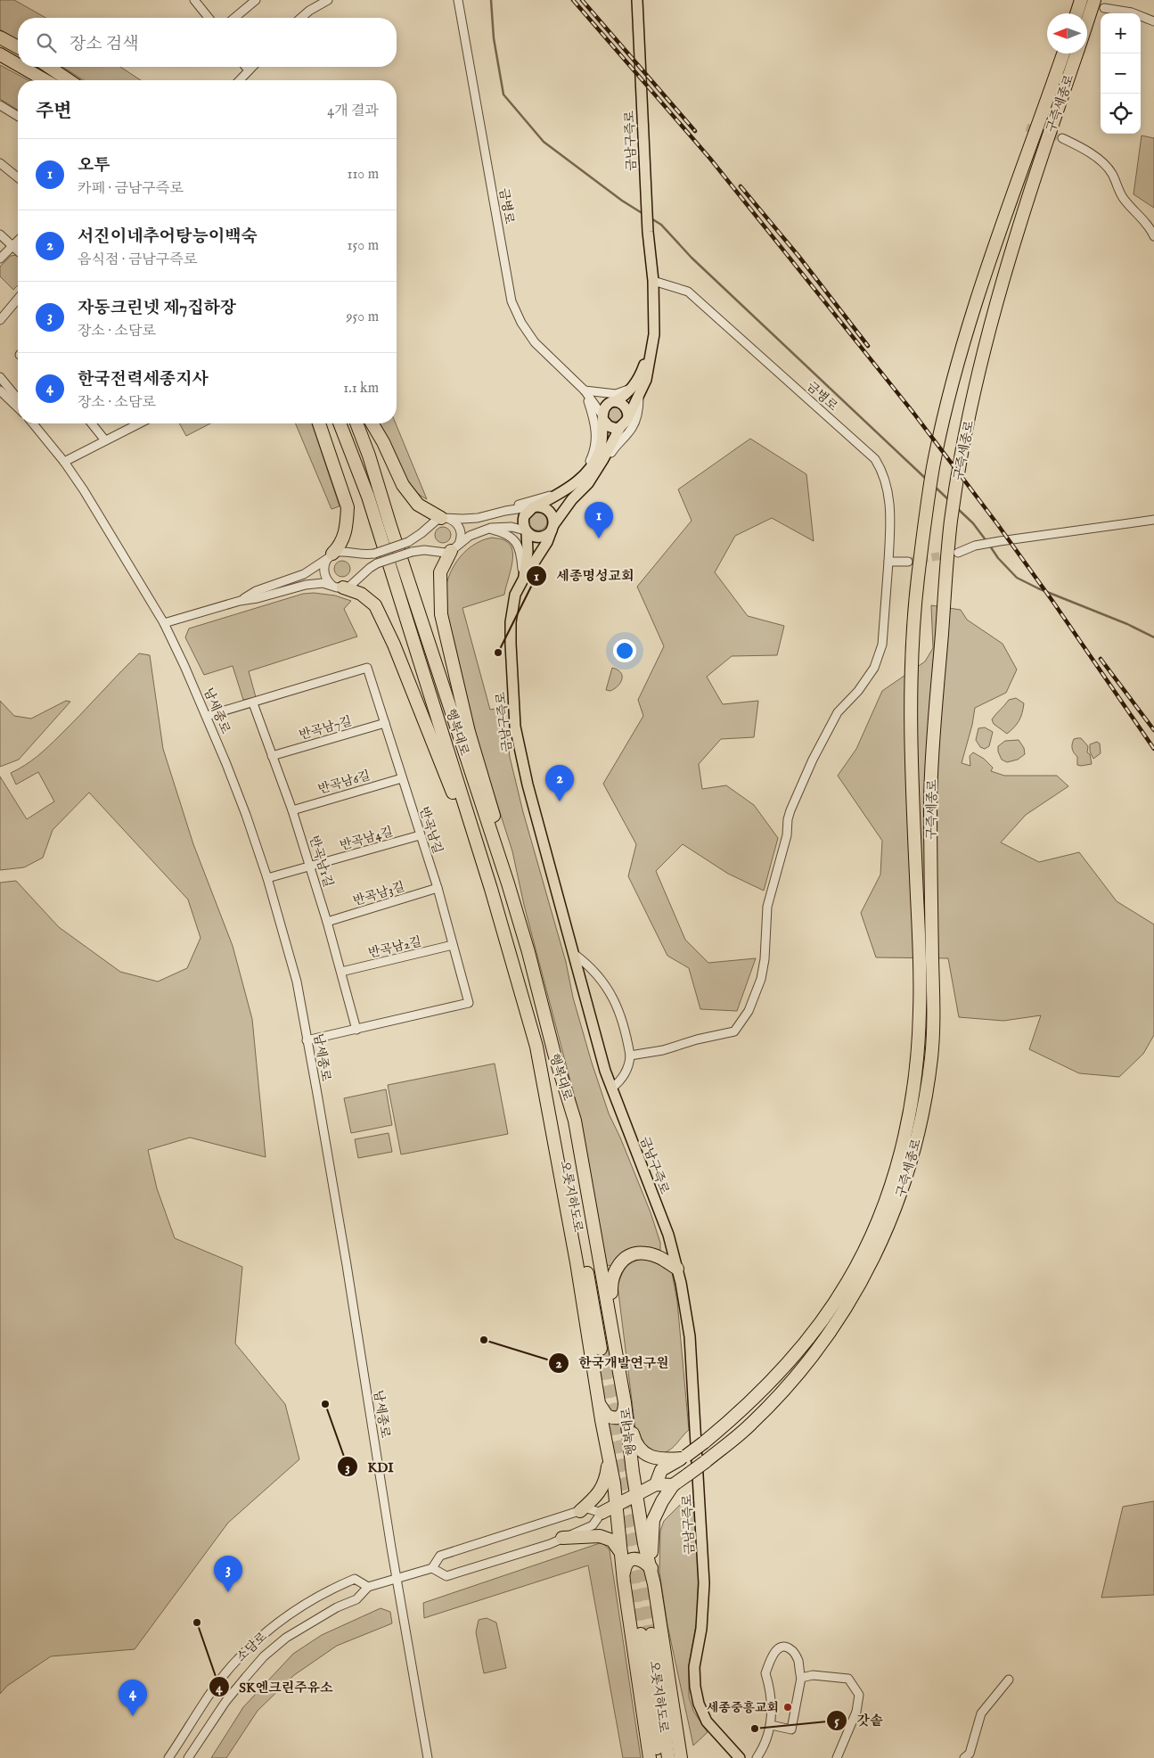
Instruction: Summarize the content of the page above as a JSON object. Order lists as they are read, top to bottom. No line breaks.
{"streets":{"highway":["구즉세종로","행복대로","오롯지하도로","소담로"],"main road":["금남구즉로"],"street":["금병로","남세종로","반곡남7길","반곡남6길","반곡남길","반곡남4길","반곡남1길","반곡남3길","반곡남2길"]},"crossings":[["금남구즉로","금병로"],["남세종로","반곡남길"],["남세종로","반곡남4길"],["남세종로","소담로"],["반곡남7길","반곡남길"],["반곡남7길","반곡남1길"],["행복대로","오롯지하도로"],["행복대로","소담로"],["반곡남6길","반곡남길"],["반곡남6길","반곡남1길"],["반곡남길","반곡남4길"],["반곡남길","반곡남1길"],["반곡남길","반곡남3길"],["반곡남길","반곡남2길"],["반곡남4길","반곡남1길"],["반곡남1길","반곡남3길"],["반곡남1길","반곡남2길"]],"places":["세종명성교회","한국개발연구원","KDI","SK엔크린주유소","세종중흥교회","갓솥"],"north":"left","page":{"map_buttons":["+","−"],"search":"장소 검색","heading":["주변","4개 결과"],"list":[{"mark":"1","name":"오투","note":"카페 · 금남구즉로","value":"110 m"},{"mark":"2","name":"서진이네추어탕능이백숙","note":"음식점 · 금남구즉로","value":"150 m"},{"mark":"3","name":"자동크린넷 제7집하장","note":"장소 · 소담로","value":"950 m"},{"mark":"4","name":"한국전력세종지사","note":"장소 · 소담로","value":"1.1 km"}],"pins":["1","2","3","4"]}}
